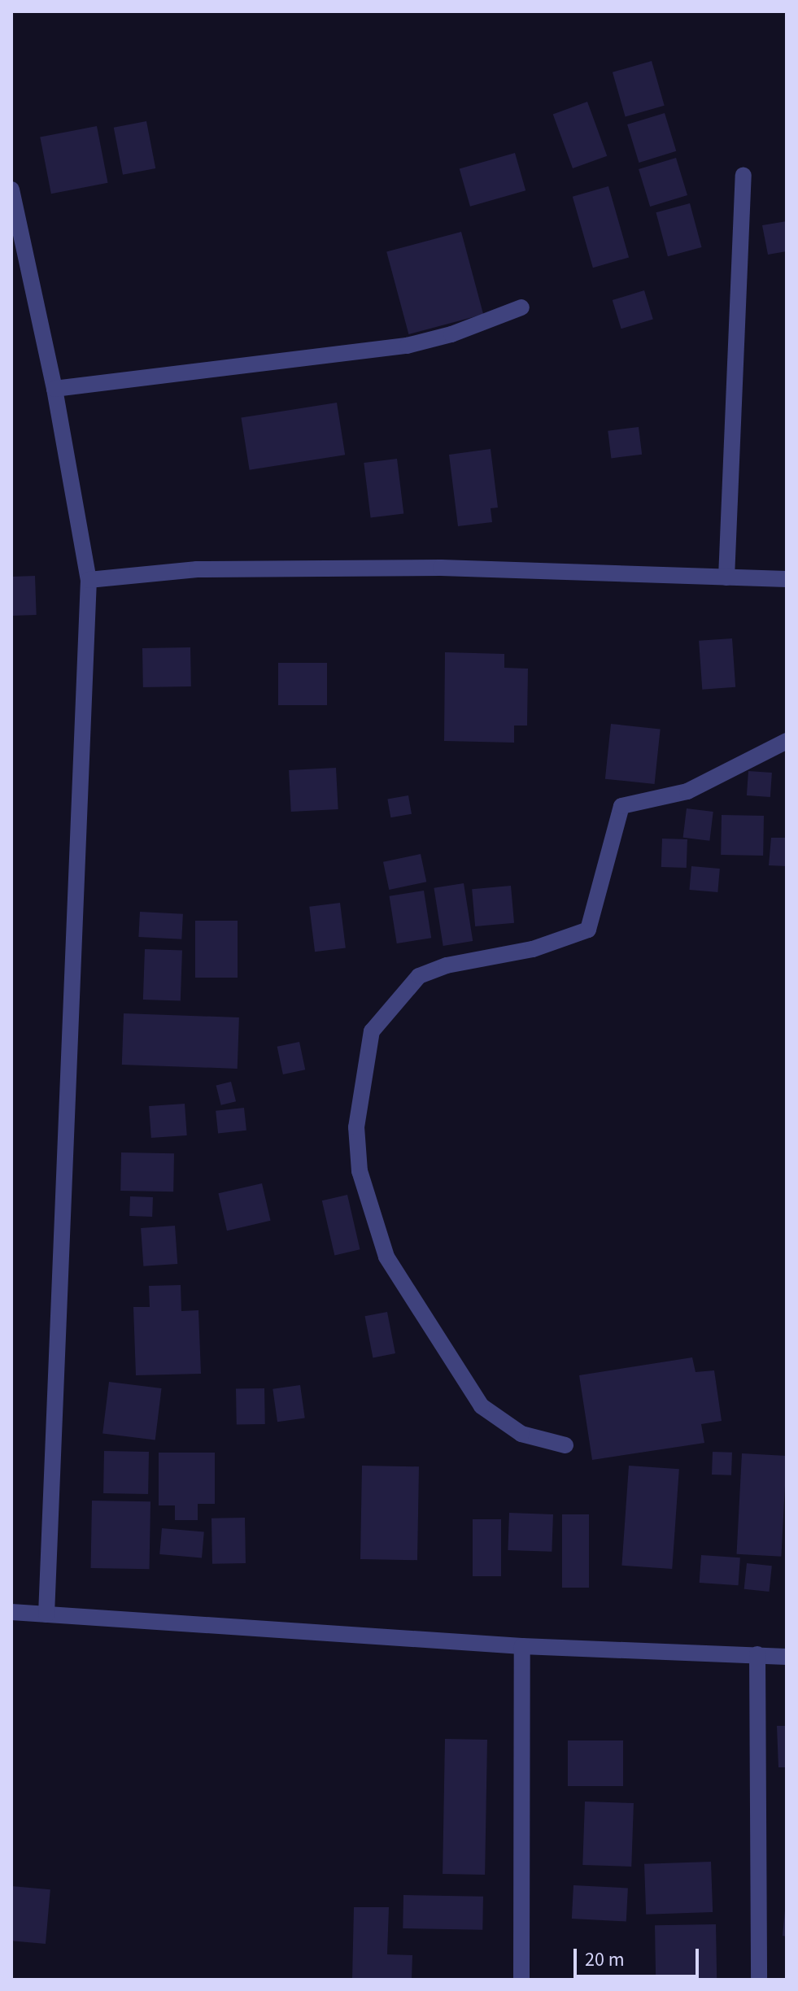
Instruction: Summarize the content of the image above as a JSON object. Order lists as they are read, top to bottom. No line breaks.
{"scale_bar":"20 m"}
